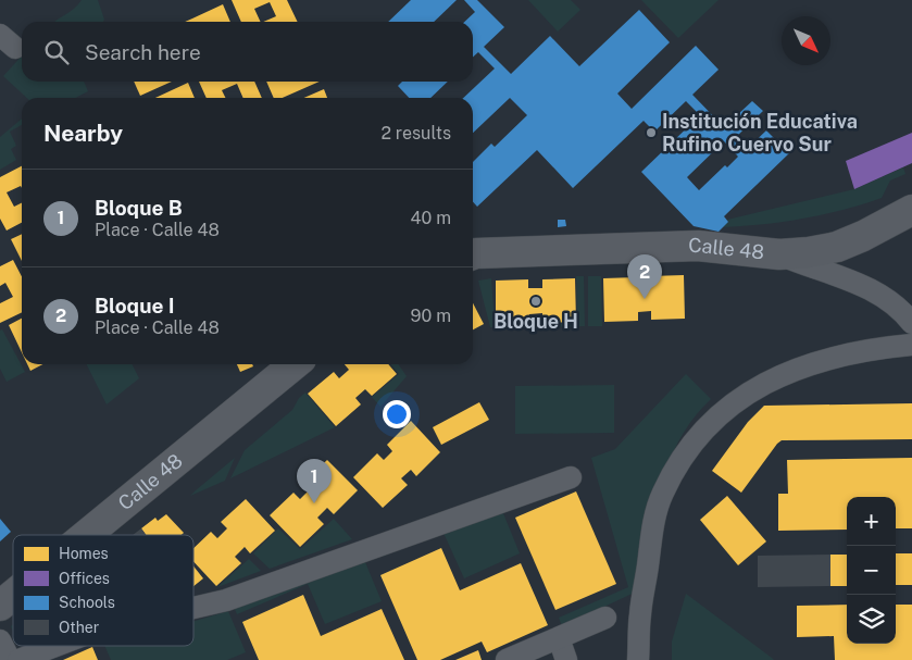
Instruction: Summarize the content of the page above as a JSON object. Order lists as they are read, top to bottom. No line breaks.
{"streets":{"street":["Calle 48"]},"places":["Institución Educativa Rufino Cuervo Sur","Bloque H"],"legend":["Homes","Offices","Schools","Other"],"north":"bottom right","page":{"search":"Search here","heading":["Nearby","2 results"],"list":[{"mark":"1","name":"Bloque B","note":"Place · Calle 48","value":"40 m"},{"mark":"2","name":"Bloque I","note":"Place · Calle 48","value":"90 m"}],"pins":["2","1"],"map_buttons":["+","−"]}}
